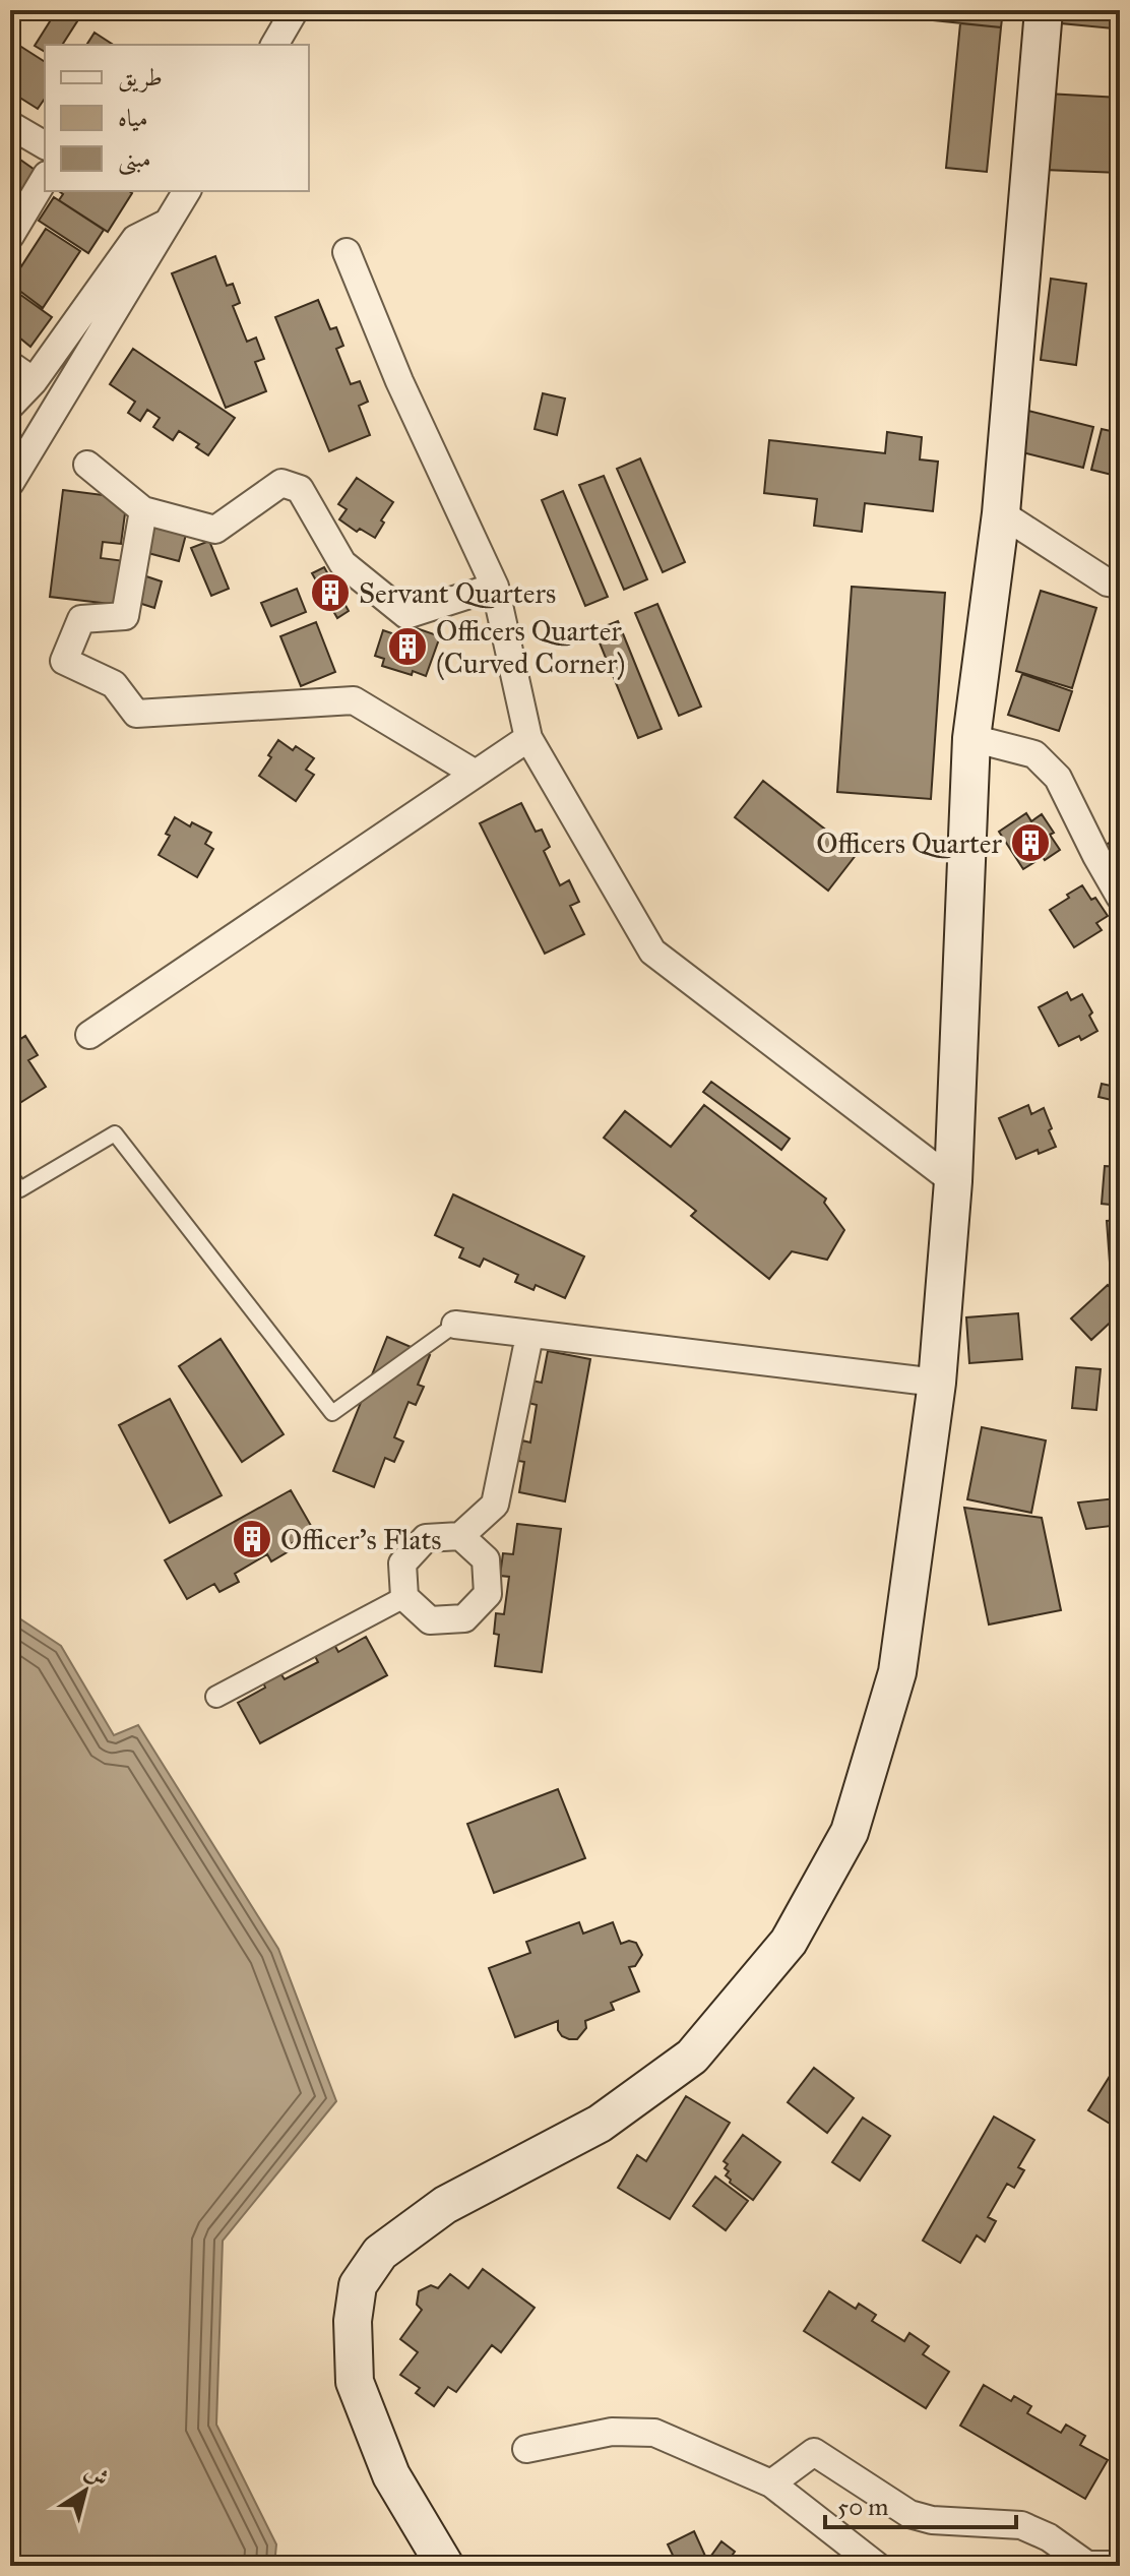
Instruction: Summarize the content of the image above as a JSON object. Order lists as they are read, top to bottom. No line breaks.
{"places":{"building":["Servant Quarters","Officers Quarter (Curved Corner)","Officers Quarter","Officer's Flats"]},"legend":["طريق","مياه","مبنى"],"scale_bar":"50 m","north":"top right"}
